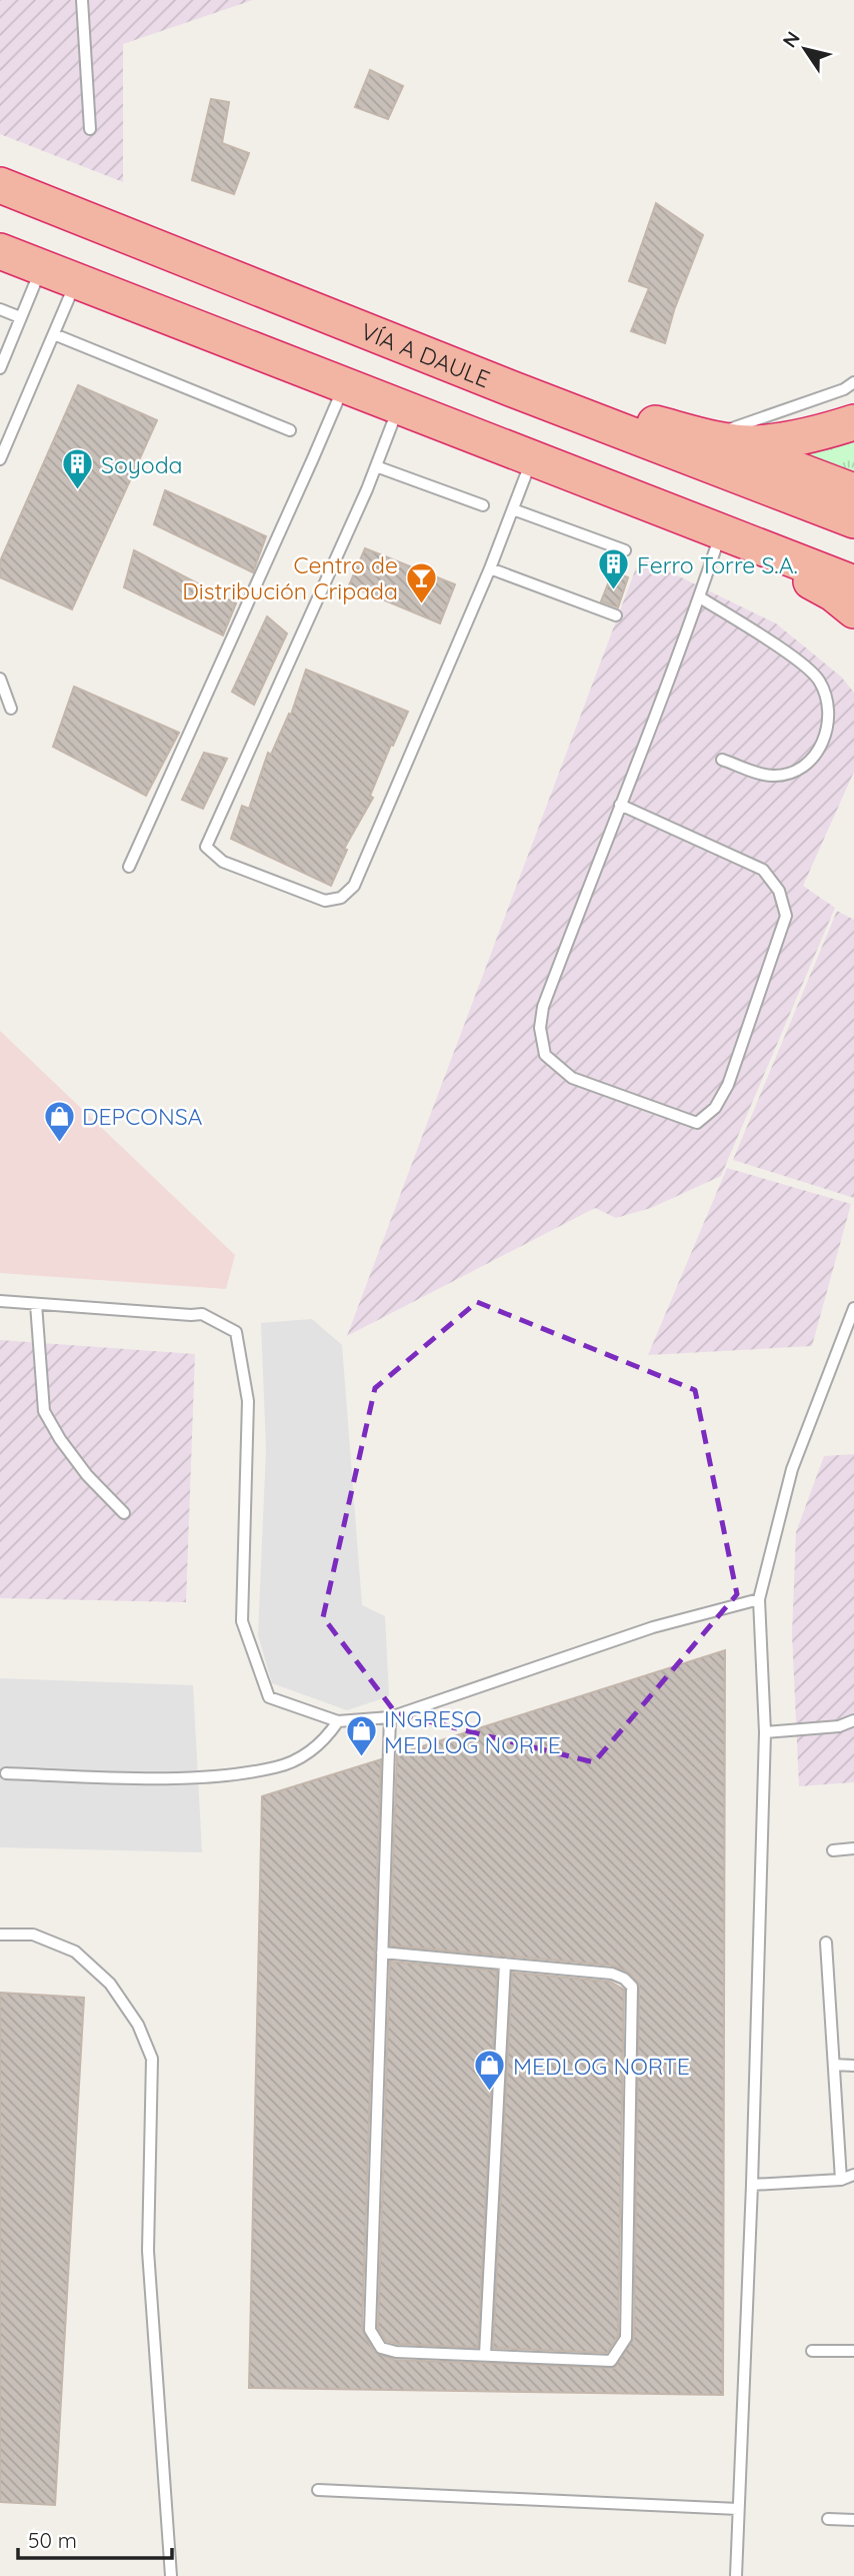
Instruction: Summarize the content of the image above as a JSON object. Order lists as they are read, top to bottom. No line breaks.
{"streets":{"highway":["VÍA A DAULE"]},"places":{"building":["Soyoda","Ferro Torre S.A."],"bar":["Centro de Distribución Cripada"],"shop":["DEPCONSA","INGRESO MEDLOG NORTE","MEDLOG NORTE"]},"scale_bar":"50 m","north":"top left"}
